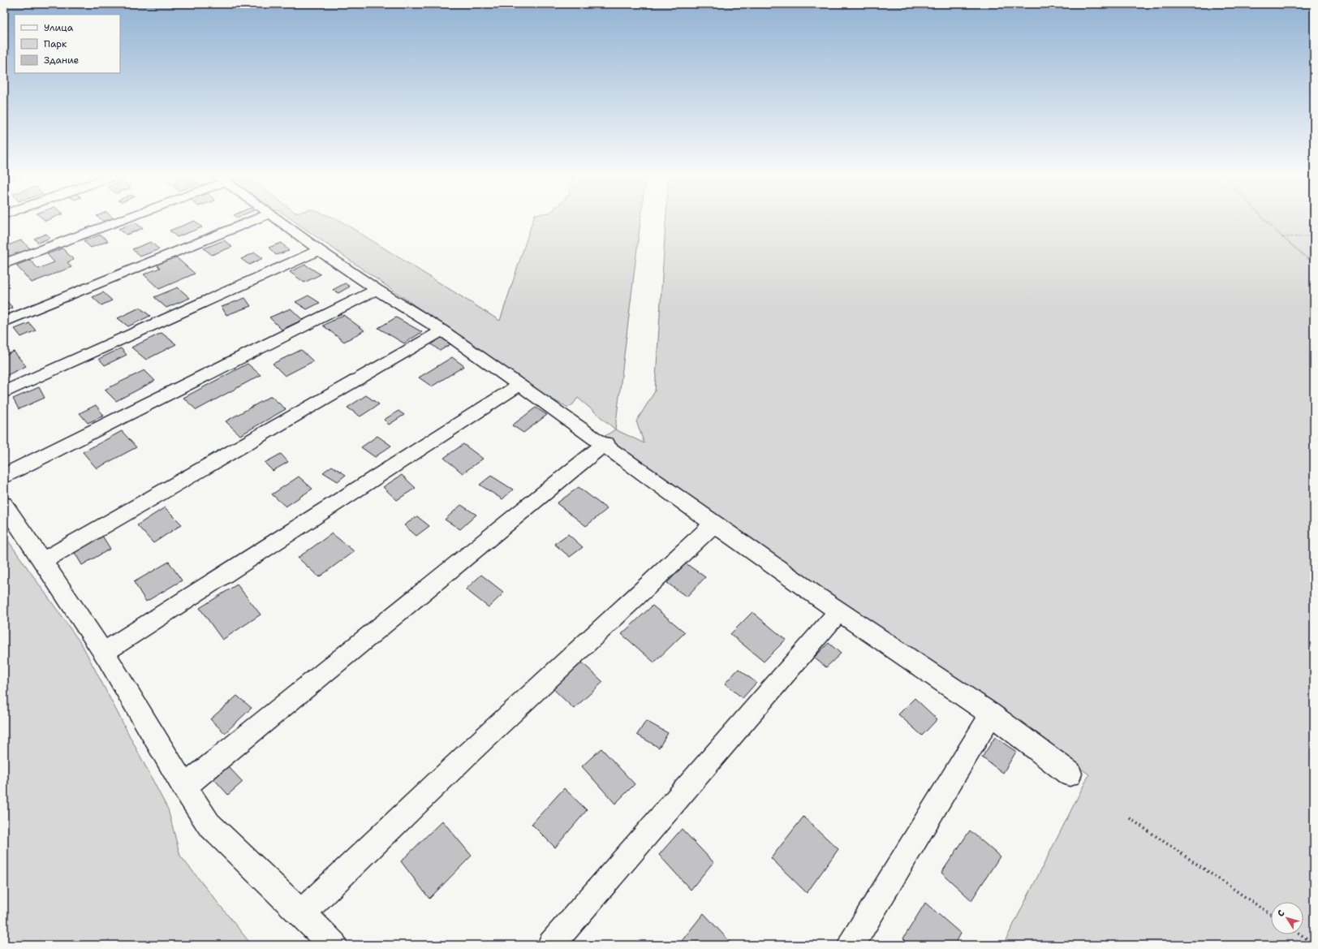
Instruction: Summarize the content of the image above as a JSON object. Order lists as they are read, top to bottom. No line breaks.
{"legend":["Улица","Парк","Здание"],"north":"top left"}
